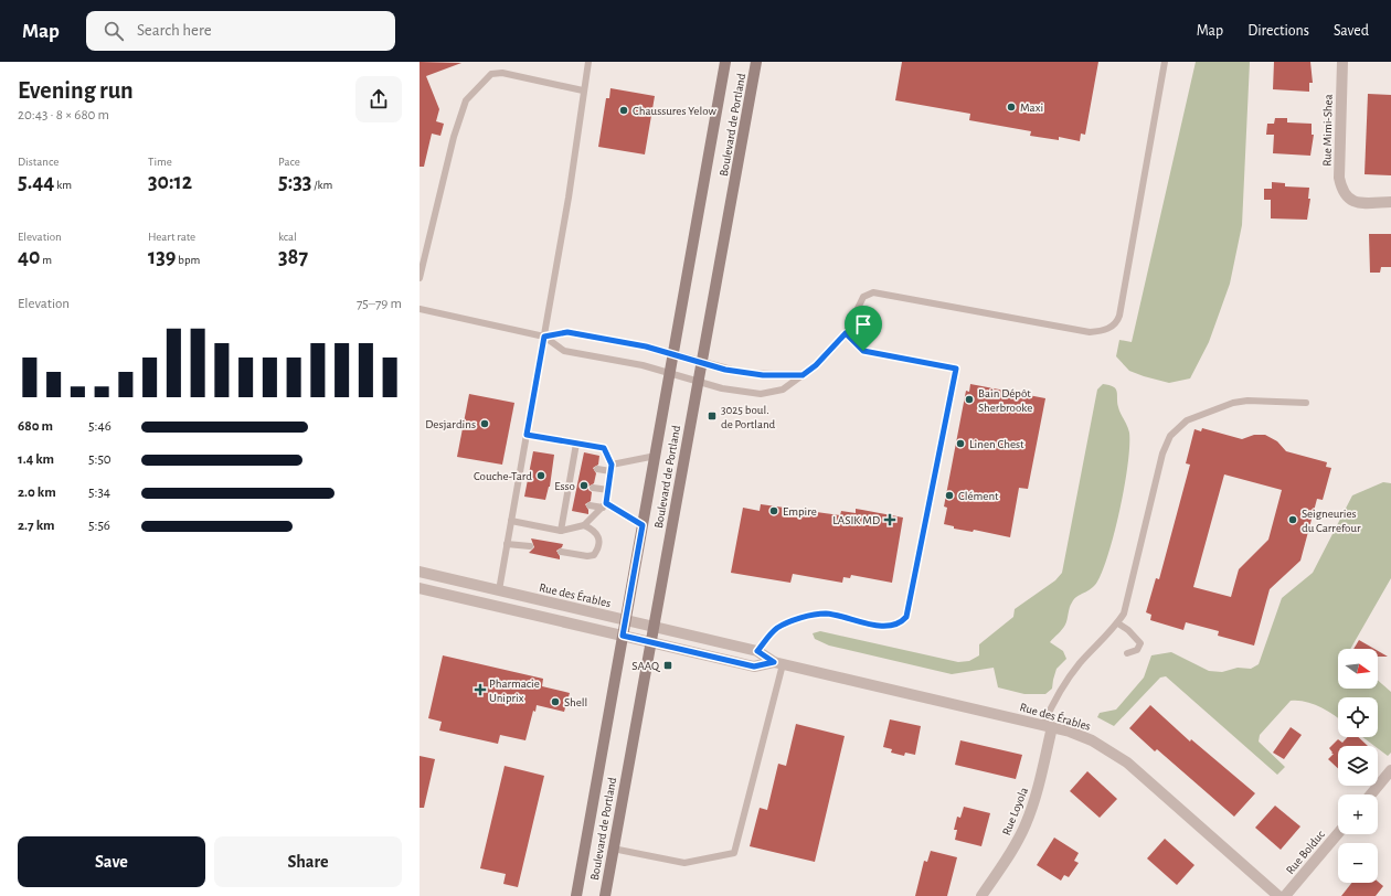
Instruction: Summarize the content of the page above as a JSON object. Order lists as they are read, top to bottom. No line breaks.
{"streets":{"main road":["Boulevard de Portland"],"street":["Rue Mimi-Shea","Rue des Érables","Rue Loyola","Rue Bolduc"]},"crossings":[["Boulevard de Portland","Rue des Érables"],["Rue des Érables","Rue Loyola"]],"places":{"other":["Maxi","Chaussures Yelow","Bain Dépôt Sherbrooke","Desjardins","Linen Chest","Couche-Tard","Esso","Clément","Empire","Seigneuries du Carrefour","Shell"],"transit":["3025 boul. de Portland","SAAQ"],"health":["LASIK MD","Pharmacie Uniprix"]},"north":"right","page":{"header":"Map","search":"Search here","nav":["Map","Directions","Saved"],"heading":["Evening run","20:43 · 8 × 680 m"],"stats":[["Distance","5.44 km"],["Time","30:12"],["Pace","5:33 /km"],["Elevation","40 m"],["Heart rate","139 bpm"],["kcal","387"]],"chart":["Elevation","75–79 m"],"list":[{"name":"680 m","note":"5:46"},{"name":"1.4 km","note":"5:50"},{"name":"2.0 km","note":"5:34"},{"name":"2.7 km","note":"5:56"}],"map_buttons":["+","−"],"buttons":["Save","Share"]}}
